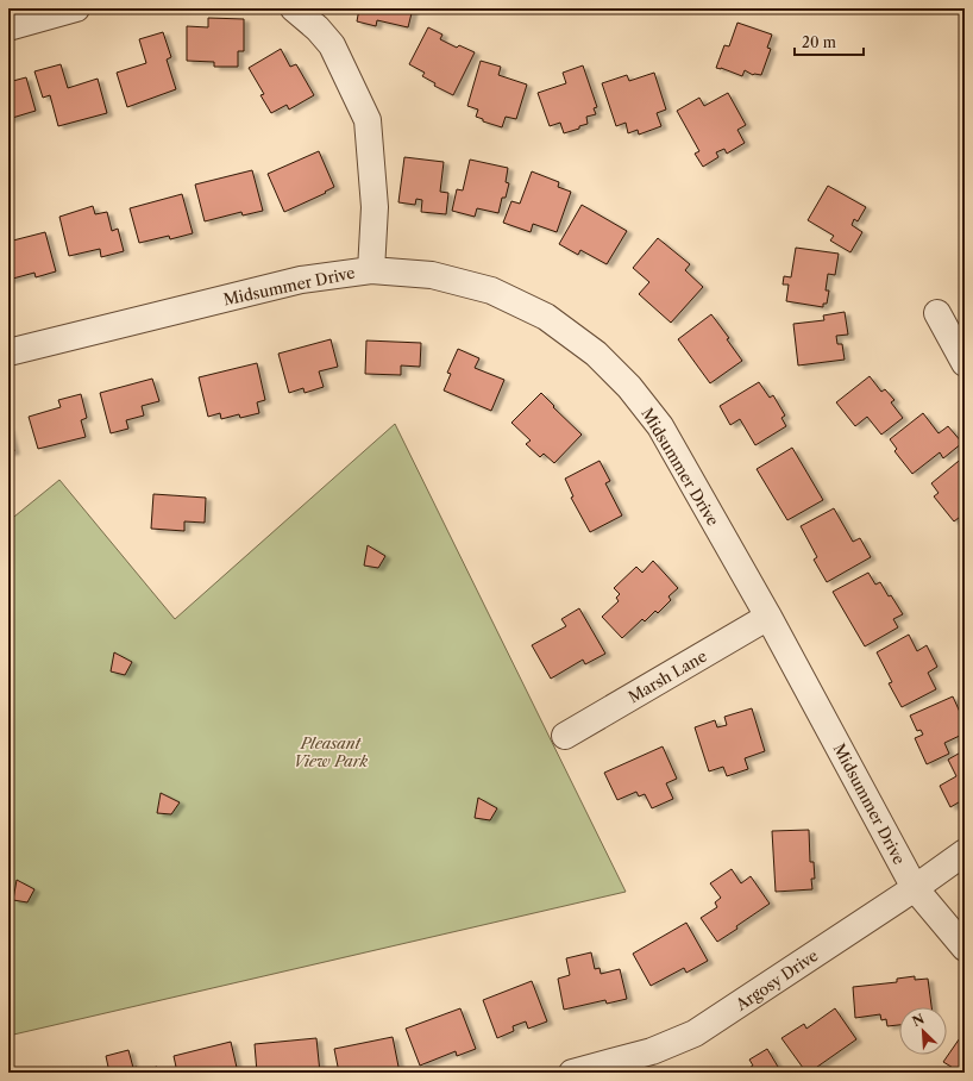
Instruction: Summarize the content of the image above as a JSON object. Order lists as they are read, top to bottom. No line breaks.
{"streets":{"street":["Midsummer Drive","Marsh Lane","Argosy Drive"]},"crossings":[["Midsummer Drive","Marsh Lane"],["Midsummer Drive","Argosy Drive"]],"parks":["Pleasant View Park"],"scale_bar":"20 m","north":"top left"}
